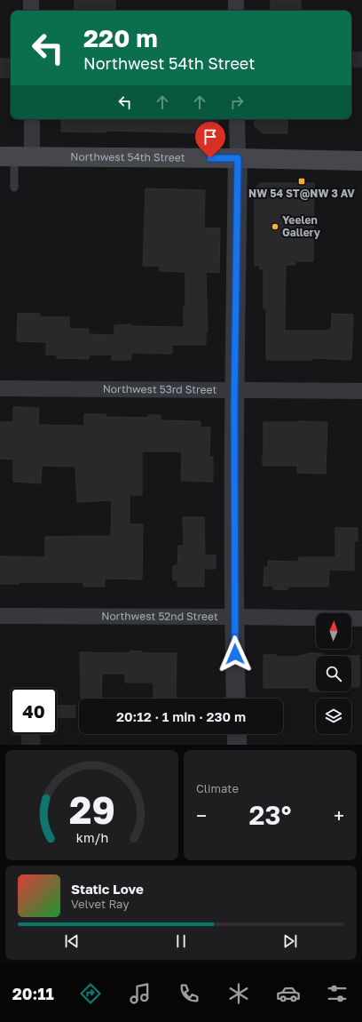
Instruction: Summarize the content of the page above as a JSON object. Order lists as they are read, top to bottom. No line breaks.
{"streets":{"main road":["Northwest 54th Street"],"street":["Northwest 53rd Street","Northwest 52nd Street"]},"places":{"transit":["NW 54 ST@NW 3 AV"],"other":["Yeelen Gallery"]},"north":"top","page":{"turn":["220 m","Northwest 54th Street"],"limit":"40","trip":"20:12 · 1 min · 230 m","tile":"Climate","heat":["−","23°","+"],"song":["Static Love","Velvet Ray"],"tabs":"20:11","gauge":["29","km/h"]}}
